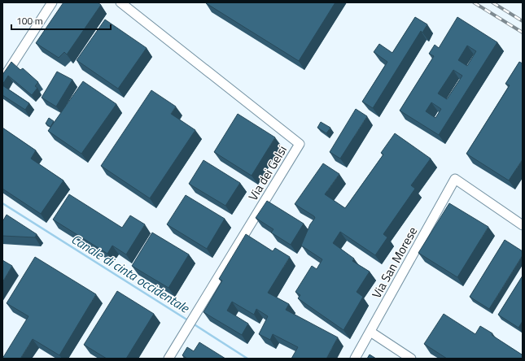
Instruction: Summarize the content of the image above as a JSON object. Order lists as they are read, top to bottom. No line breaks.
{"streets":{"street":["Via dei Gelsi","Via San Morese"]},"water":["Canale di cinta occidentale"],"scale_bar":"100 m"}
